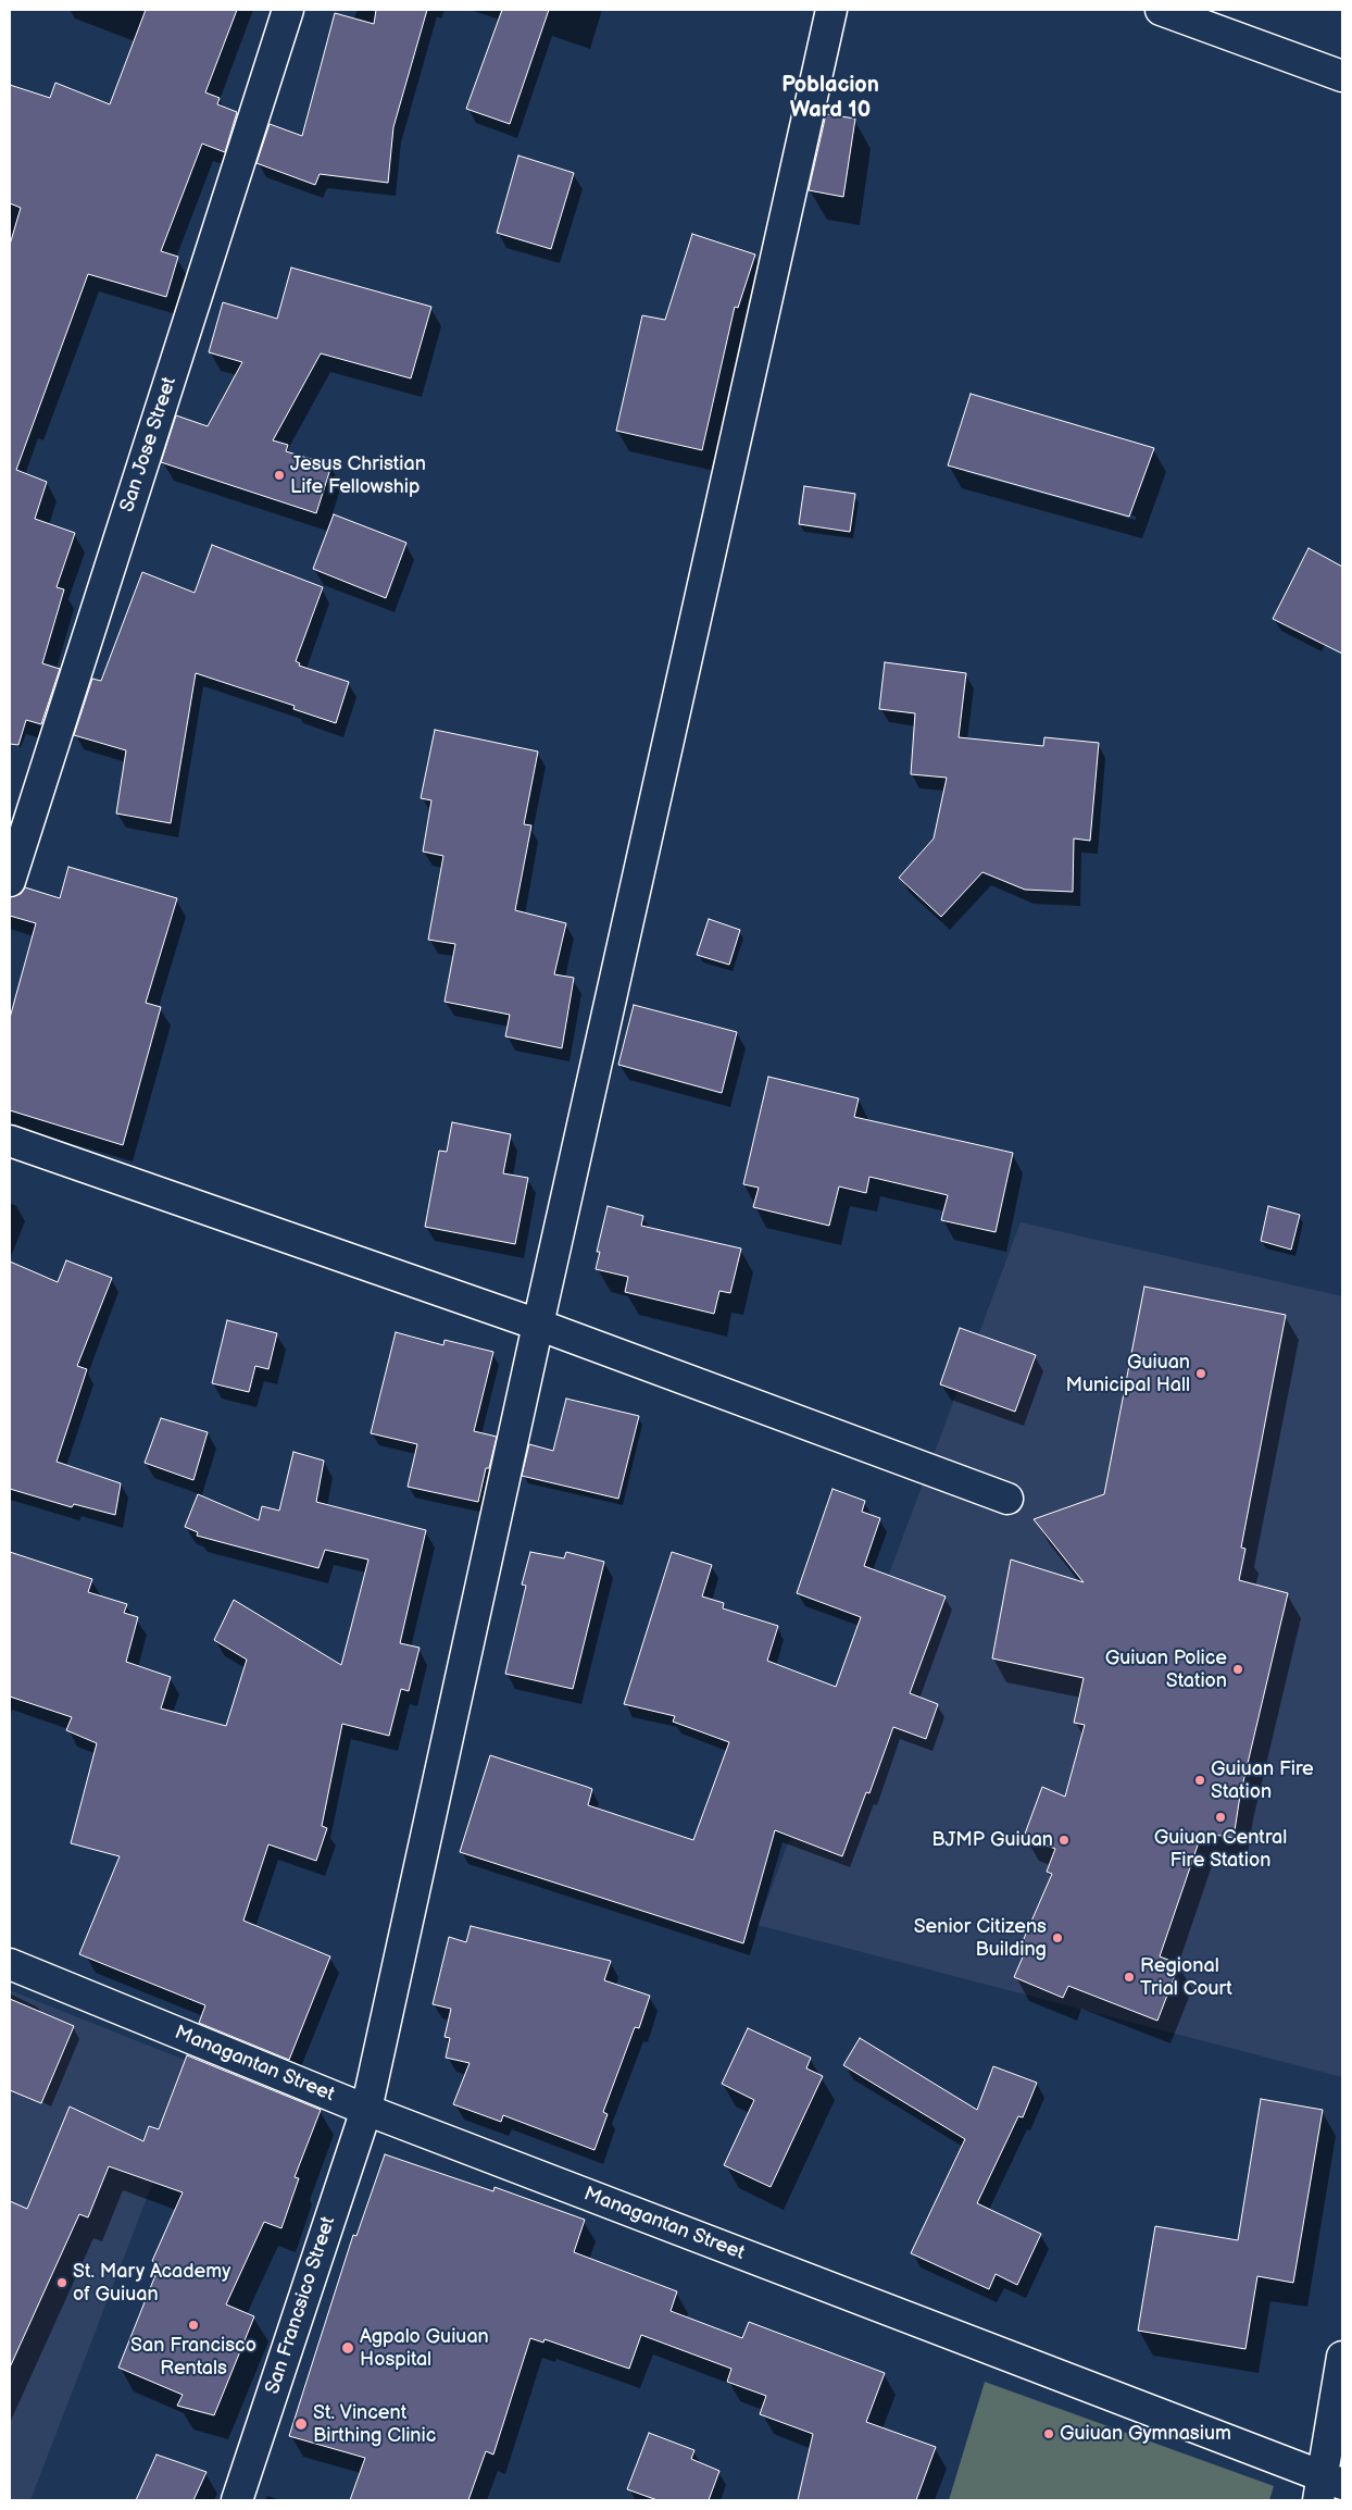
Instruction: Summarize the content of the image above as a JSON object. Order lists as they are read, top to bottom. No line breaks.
{"streets":{"street":["San Jose Street","Managantan Street","San Francsico Street"]},"crossings":[["Managantan Street","San Francsico Street"]],"districts":["Poblacion Ward 10"],"places":["Jesus Christian Life Fellowship","Guiuan Municipal Hall","Guiuan Police Station","Guiuan Fire Station","Guiuan Central Fire Station","BJMP Guiuan","Senior Citizens Building","Regional Trial Court","St. Mary Academy of Guiuan","San Francisco Rentals","Agpalo Guiuan Hospital","St. Vincent Birthing Clinic","Guiuan Gymnasium"]}
